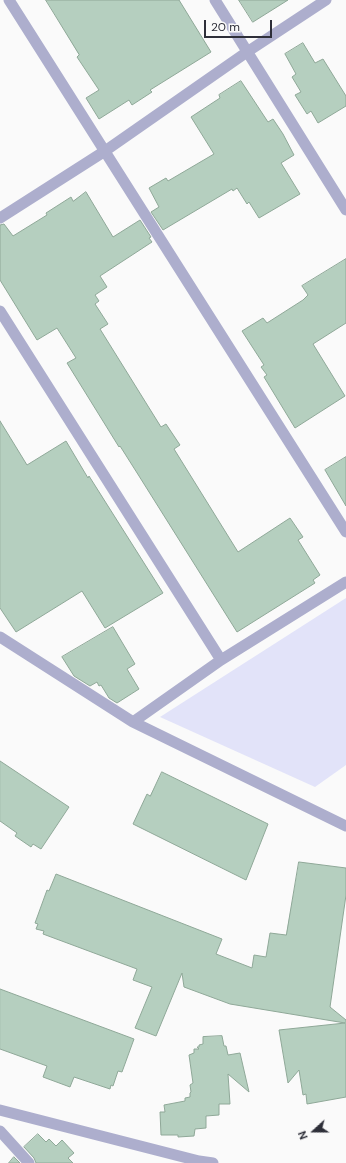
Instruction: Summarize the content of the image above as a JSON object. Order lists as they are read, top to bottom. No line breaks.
{"scale_bar":"20 m","north":"left"}
